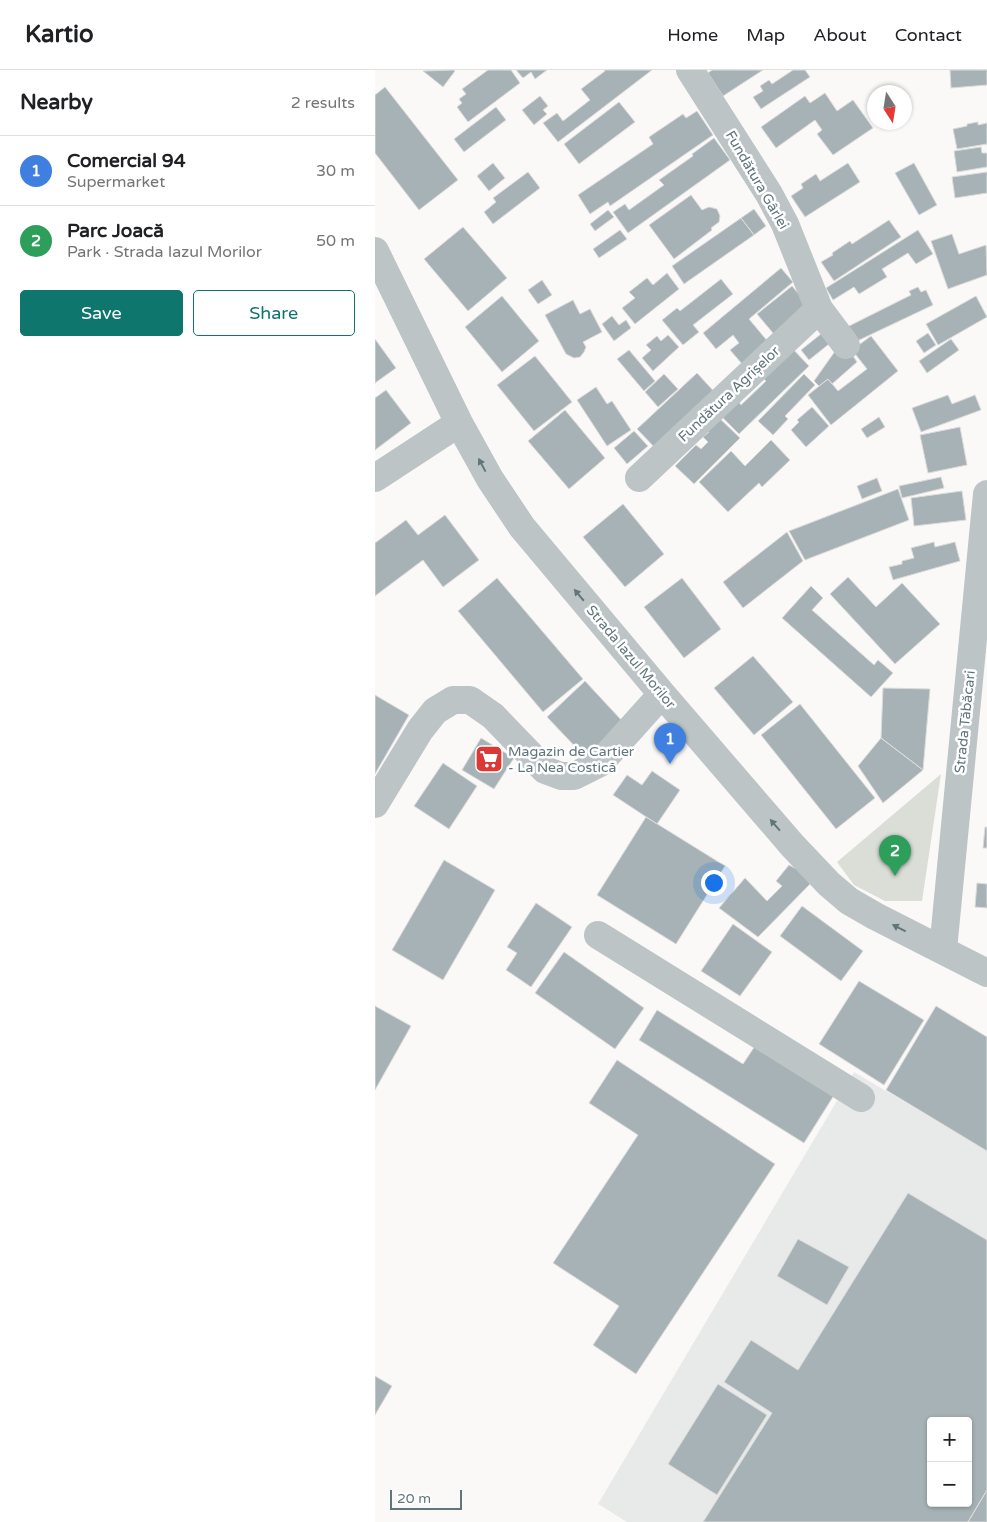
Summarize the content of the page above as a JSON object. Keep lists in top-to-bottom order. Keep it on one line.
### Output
{"streets":{"street":["Fundătura Gârlei","Fundătura Agrișelor","Strada Iazul Morilor","Strada Tăbăcari"]},"crossings":[["Fundătura Gârlei","Fundătura Agrișelor"],["Strada Iazul Morilor","Strada Tăbăcari"]],"places":{"supermarket":["Magazin de Cartier - La Nea Costică"]},"scale_bar":"20 m","north":"bottom","page":{"header":"Kartio","nav":["Home","Map","About","Contact"],"heading":["Nearby","2 results"],"list":[{"mark":"1","name":"Comercial 94","note":"Supermarket","value":"30 m"},{"mark":"2","name":"Parc Joacă","note":"Park · Strada Iazul Morilor","value":"50 m"}],"buttons":["Save","Share"],"pins":["1","2"],"map_buttons":["+","−"],"scale":"20 m"}}
